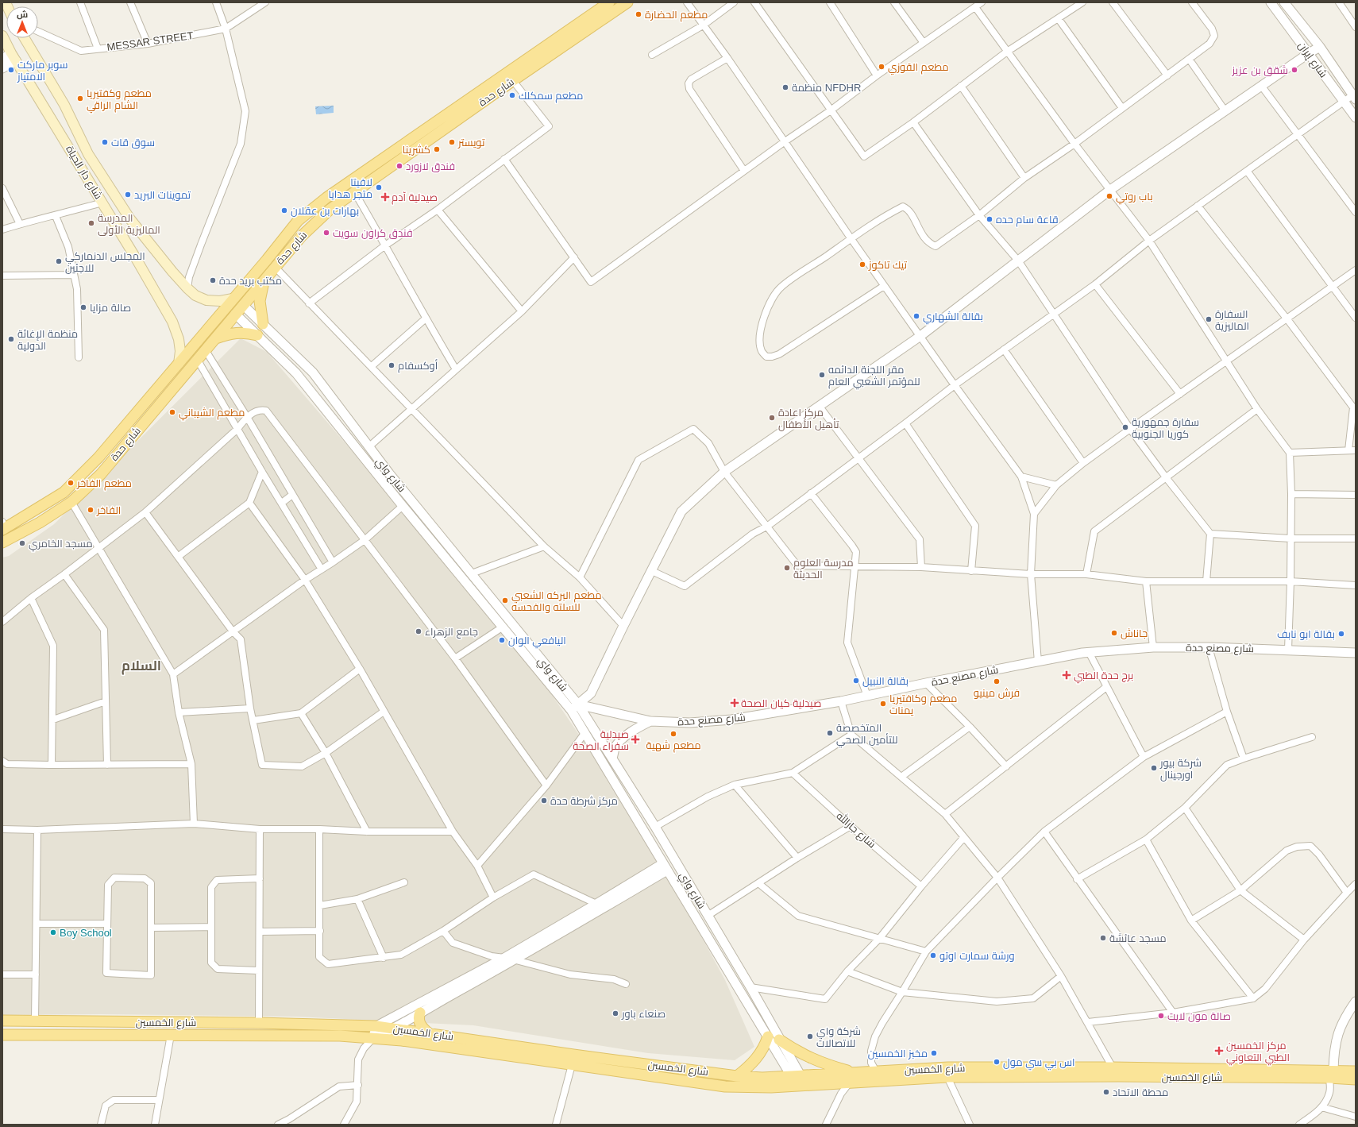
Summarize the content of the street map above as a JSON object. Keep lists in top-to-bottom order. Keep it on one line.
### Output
{"streets":{"main road":["شارع حدة","شارع دار الحياة","شارع الخمسين"],"street":["MESSAR STREET","شارع إيران","شارع واي","شارع مصنع حدة","شارع جارالله"]},"crossings":[["شارع حدة","شارع دار الحياة"],["شارع حدة","شارع واي"],["شارع واي","شارع مصنع حدة"],["شارع واي","شارع الخمسين"]],"districts":["السلام"],"places":{"other":["مطعم الحضارة","مطعم القوزي","سوبر ماركت الامتياز","شقق بن عزيز","منظمة NFDHR","مطعم سمكلك","مطعم وكفتيريا الشام الراقي","سوق قات","تويستر","كشرينا","فندق لازورد","لافيتا متجر هدايا","تموينات البريد","باب روتي","بهارات بن عقلان","قاعة سام حده","المدرسة الماليزية الأولى","فندق كراون سويت","المجلس الدنماركي للاجئين","تيك تاكوز","مكتب بريد حدة","صالة مزايا","بقالة الشهاري","السفارة الماليزية","منظمة الإغاثة الدولية","أوكسفام","مقر اللجنة الدائمه للمؤتمر الشعبي العام","مطعم الشيباني","مركز اعادة تأهيل الأطفال","سفارة جمهورية كوريا الجنوبية","مطعم الفاخر","الفاخر","مسجد الخامري","مدرسة العلوم الحديثة","مطعم البركه الشعبي للسلته والفحسه","جامع الزهراء","جاناش","بقالة ابو نابف","اليافعي الوان","بقالة النبيل","فرش مينيو","مطعم وكافتيريا يمنات","المتخصصة للتأمين الصحي","مطعم شهية","شركة بيور اورجينال","مركز شرطة حدة","Boy School","مسجد عائشة","ورشة سمارت اوتو","صنعاء باور","صالة مون لايت","شركة واي للاتصالات","مخبز الخمسين","اس بي سي مول","محطة الاتحاد"],"health":["صيدلية آدم","برج حدة الطبي","صيدلية كيان الصحة","صيدلية سفراء الصحة","مركز الخمسين الطبي التعاوني"]},"north":"top"}
